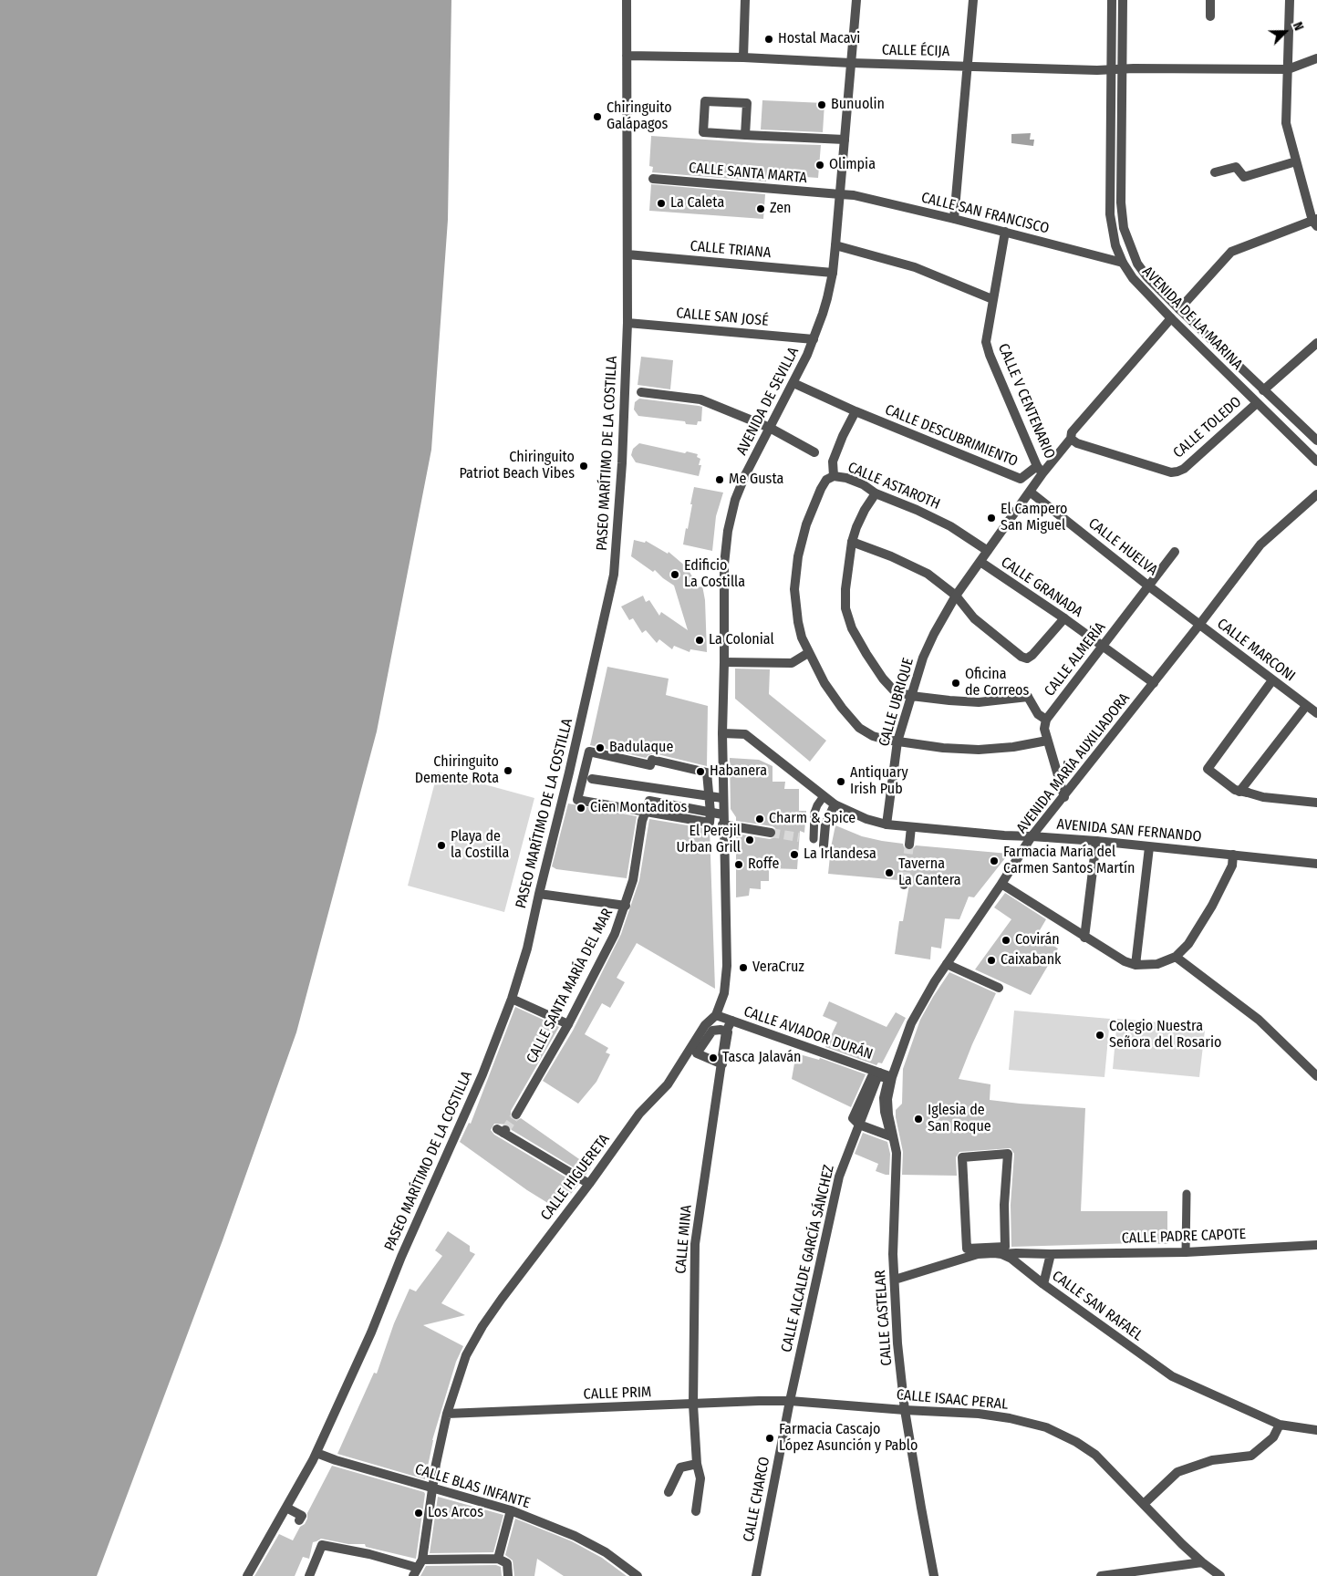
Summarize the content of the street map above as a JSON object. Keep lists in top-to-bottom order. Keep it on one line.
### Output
{"streets":{"street":["CALLE ÉCIJA","CALLE SANTA MARTA","CALLE SAN FRANCISCO","CALLE TRIANA","CALLE SAN JOSÉ","AVENIDA DE LA MARINA","AVENIDA DE SEVILLA","CALLE V CENTENARIO","CALLE TOLEDO","CALLE DESCUBRIMIENTO","PASEO MARÍTIMO DE LA COSTILLA","CALLE ASTAROTH","CALLE HUELVA","CALLE GRANADA","CALLE MARCONI","CALLE ALMERÍA","CALLE UBRIQUE","AVENIDA MARÍA AUXILIADORA","AVENIDA SAN FERNANDO","CALLE SANTA MARÍA DEL MAR","CALLE AVIADOR DURÁN","CALLE HIGUERETA","CALLE PADRE CAPOTE","CALLE MINA","CALLE ALCALDE GARCÍA SÁNCHEZ","CALLE SAN RAFAEL","CALLE CASTELAR","CALLE PRIM","CALLE ISAAC PERAL","CALLE BLAS INFANTE","CALLE CHARCO"]},"crossings":[["CALLE ÉCIJA","AVENIDA DE LA MARINA"],["CALLE ÉCIJA","AVENIDA DE SEVILLA"],["CALLE ÉCIJA","PASEO MARÍTIMO DE LA COSTILLA"],["CALLE SANTA MARTA","CALLE SAN FRANCISCO"],["CALLE SANTA MARTA","AVENIDA DE SEVILLA"],["CALLE SAN FRANCISCO","AVENIDA DE LA MARINA"],["CALLE SAN FRANCISCO","AVENIDA DE SEVILLA"],["CALLE SAN FRANCISCO","CALLE V CENTENARIO"],["CALLE TRIANA","AVENIDA DE SEVILLA"],["CALLE TRIANA","PASEO MARÍTIMO DE LA COSTILLA"],["CALLE SAN JOSÉ","AVENIDA DE SEVILLA"],["CALLE SAN JOSÉ","PASEO MARÍTIMO DE LA COSTILLA"],["AVENIDA DE LA MARINA","CALLE TOLEDO"],["AVENIDA DE SEVILLA","AVENIDA SAN FERNANDO"],["AVENIDA DE SEVILLA","CALLE HIGUERETA"],["CALLE V CENTENARIO","CALLE DESCUBRIMIENTO"],["CALLE V CENTENARIO","CALLE UBRIQUE"],["CALLE DESCUBRIMIENTO","CALLE UBRIQUE"],["PASEO MARÍTIMO DE LA COSTILLA","CALLE BLAS INFANTE"],["CALLE ASTAROTH","CALLE ALMERÍA"],["CALLE ASTAROTH","CALLE UBRIQUE"],["CALLE HUELVA","CALLE MARCONI"],["CALLE HUELVA","CALLE ALMERÍA"],["CALLE HUELVA","CALLE UBRIQUE"],["CALLE HUELVA","AVENIDA MARÍA AUXILIADORA"],["CALLE GRANADA","CALLE ALMERÍA"],["CALLE GRANADA","CALLE UBRIQUE"],["CALLE GRANADA","AVENIDA MARÍA AUXILIADORA"],["CALLE MARCONI","AVENIDA MARÍA AUXILIADORA"],["CALLE ALMERÍA","AVENIDA MARÍA AUXILIADORA"],["CALLE UBRIQUE","AVENIDA SAN FERNANDO"],["AVENIDA MARÍA AUXILIADORA","AVENIDA SAN FERNANDO"],["AVENIDA MARÍA AUXILIADORA","CALLE AVIADOR DURÁN"],["AVENIDA MARÍA AUXILIADORA","CALLE CASTELAR"],["CALLE AVIADOR DURÁN","CALLE HIGUERETA"],["CALLE AVIADOR DURÁN","CALLE MINA"],["CALLE HIGUERETA","CALLE PRIM"],["CALLE HIGUERETA","CALLE BLAS INFANTE"],["CALLE PADRE CAPOTE","CALLE SAN RAFAEL"],["CALLE MINA","CALLE PRIM"],["CALLE ALCALDE GARCÍA SÁNCHEZ","CALLE PRIM"],["CALLE ALCALDE GARCÍA SÁNCHEZ","CALLE ISAAC PERAL"],["CALLE ALCALDE GARCÍA SÁNCHEZ","CALLE CHARCO"],["CALLE CASTELAR","CALLE ISAAC PERAL"],["CALLE PRIM","CALLE ISAAC PERAL"],["CALLE PRIM","CALLE CHARCO"],["CALLE ISAAC PERAL","CALLE CHARCO"]],"places":["Hostal Macavi","Bunuolin","Chiringuito Galápagos","Olimpia","La Caleta","Zen","Chiringuito Patriot Beach Vibes","Me Gusta","El Campero San Miguel","Edificio La Costilla","La Colonial","Oficina de Correos","Badulaque","Chiringuito Demente Rota","Habanera","Antiquary Irish Pub","Cien Montaditos","Charm & Spice","El Perejil Urban Grill","Playa de la Costilla","La Irlandesa","Farmacia María del Carmen Santos Martín","Roffe","Taverna La Cantera","Covirán","Caixabank","VeraCruz","Colegio Nuestra Señora del Rosario","Tasca Jalaván","Iglesia de San Roque","Farmacia Cascajo López Asunción y Pablo","Los Arcos"],"north":"top right"}
